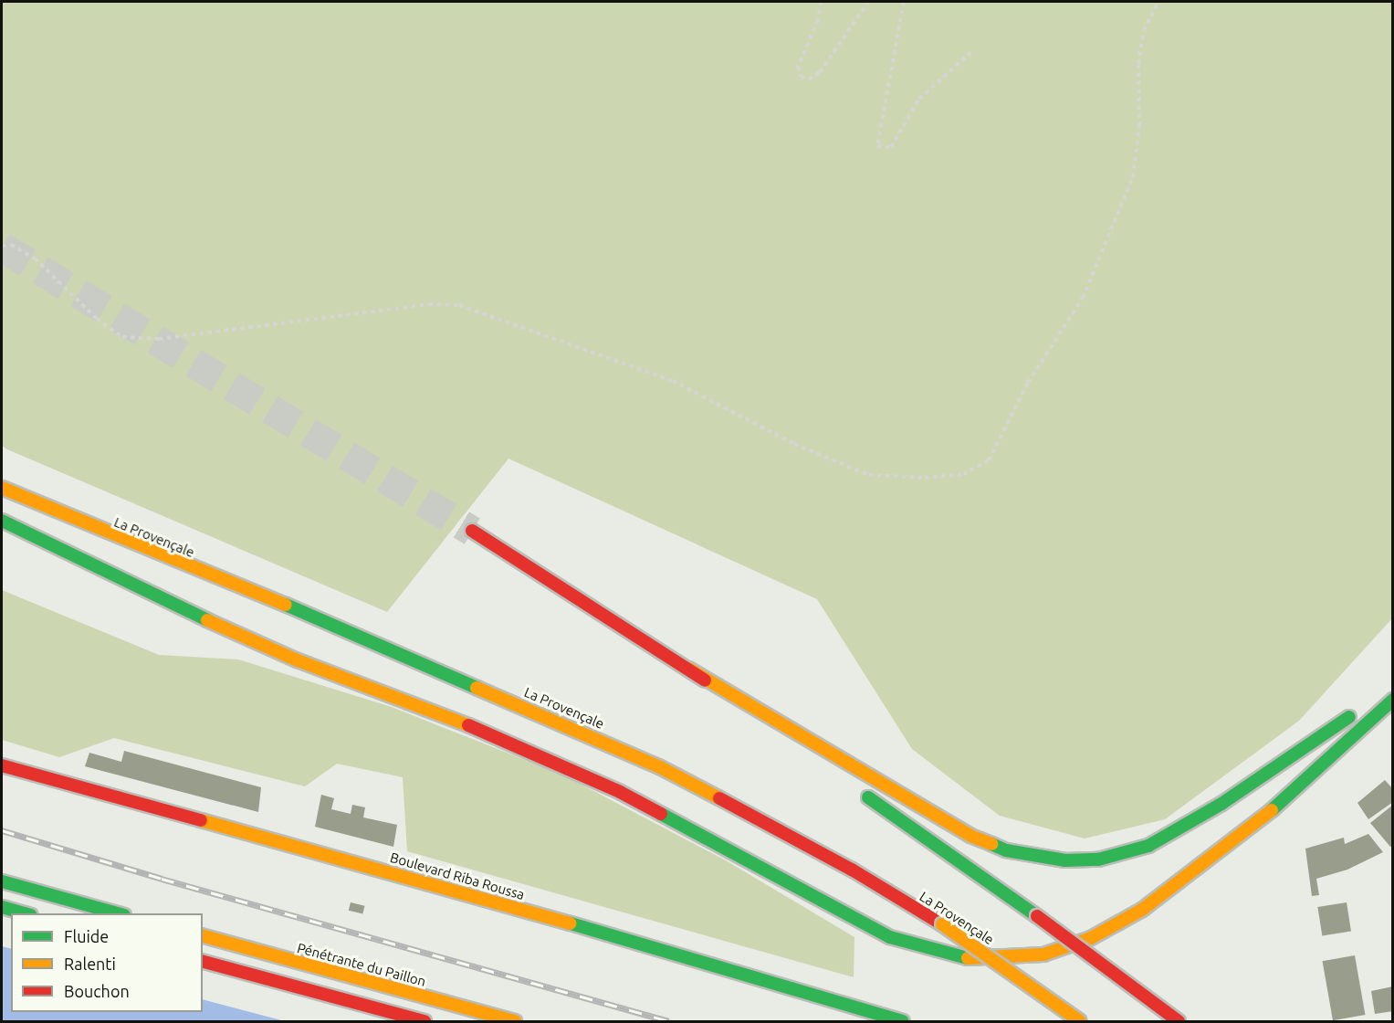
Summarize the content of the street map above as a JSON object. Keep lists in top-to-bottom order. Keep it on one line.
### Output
{"streets":{"main road":["La Provençale","Boulevard Riba Roussa","Pénétrante du Paillon"]},"legend":["Fluide","Ralenti","Bouchon"]}
